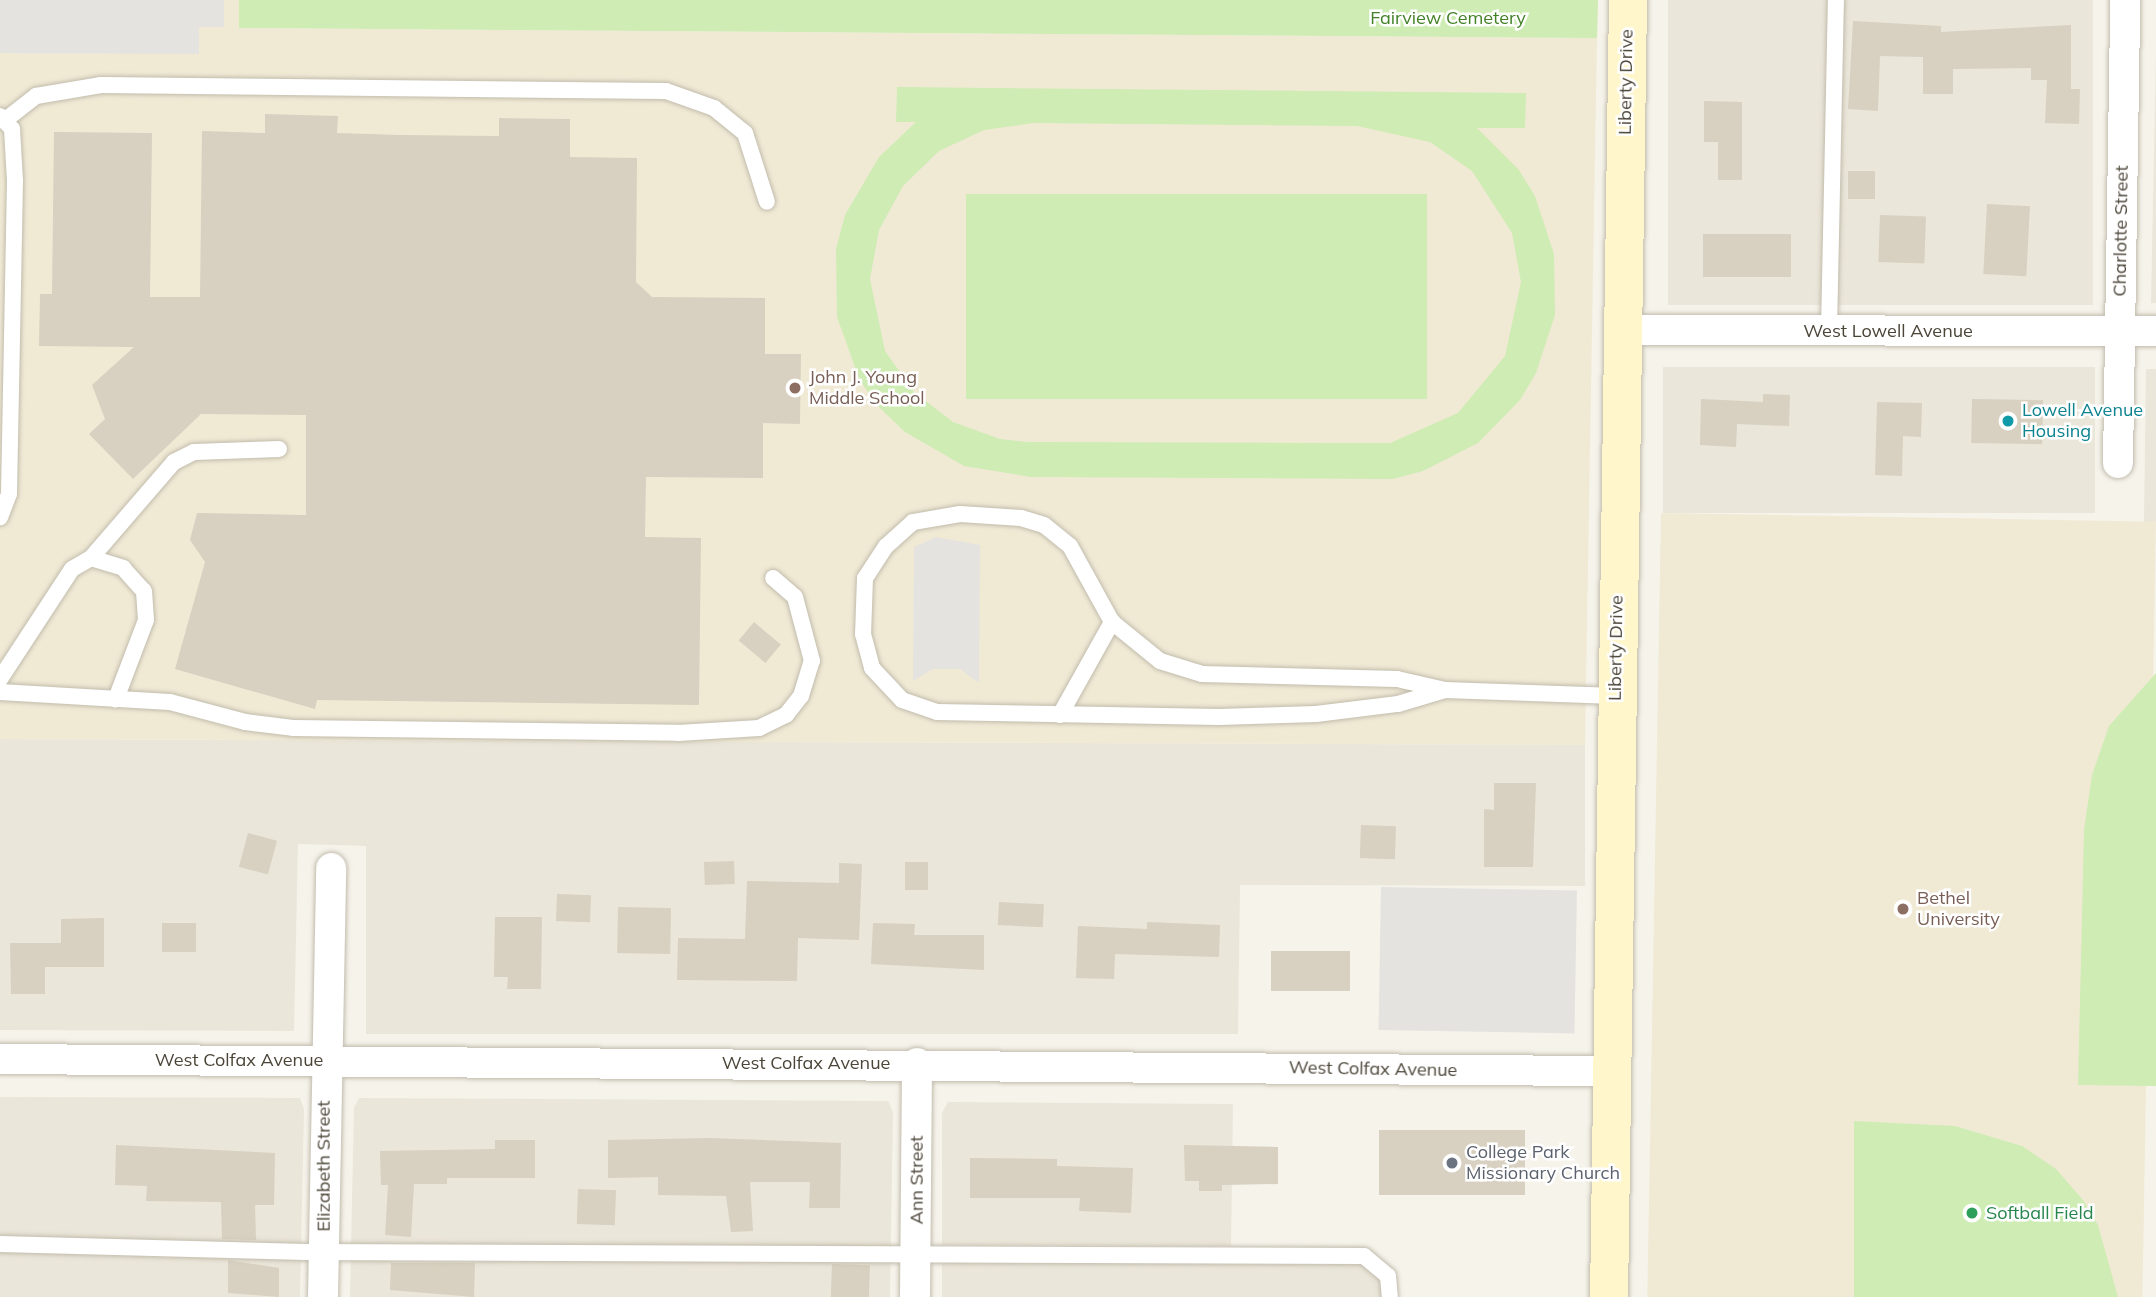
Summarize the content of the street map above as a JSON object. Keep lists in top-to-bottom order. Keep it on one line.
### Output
{"streets":{"street":["Liberty Drive","Charlotte Street","West Lowell Avenue","West Colfax Avenue","Elizabeth Street","Ann Street"]},"crossings":[["Liberty Drive","West Lowell Avenue"],["Liberty Drive","West Colfax Avenue"],["Charlotte Street","West Lowell Avenue"],["West Colfax Avenue","Elizabeth Street"],["West Colfax Avenue","Ann Street"]],"parks":["Fairview Cemetery"],"places":["John J. Young Middle School","Lowell Avenue Housing","Bethel University","College Park Missionary Church","Softball Field"]}
